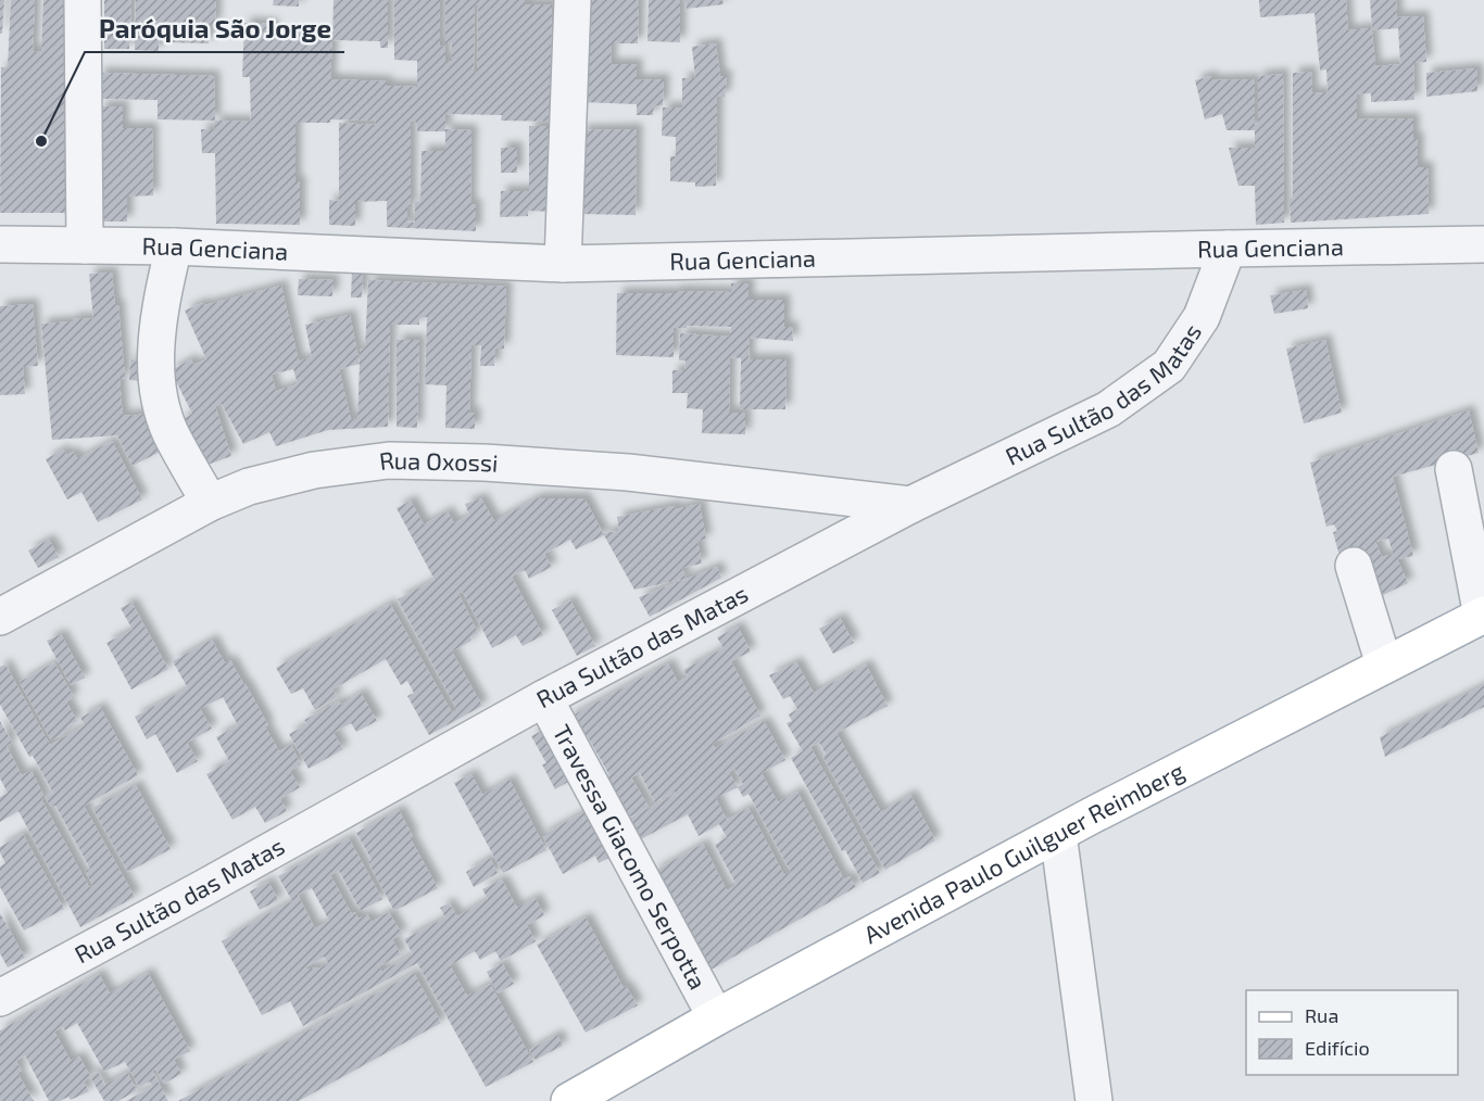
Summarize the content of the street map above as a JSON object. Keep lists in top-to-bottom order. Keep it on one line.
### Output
{"streets":{"main road":["Avenida Paulo Guilguer Reimberg"],"street":["Rua Genciana","Rua Sultão das Matas","Rua Oxossi","Travessa Giacomo Serpotta"]},"crossings":[["Rua Genciana","Rua Sultão das Matas"],["Rua Sultão das Matas","Rua Oxossi"],["Rua Sultão das Matas","Travessa Giacomo Serpotta"],["Avenida Paulo Guilguer Reimberg","Travessa Giacomo Serpotta"]],"places":["Paróquia São Jorge"],"legend":["Rua","Edifício"]}
